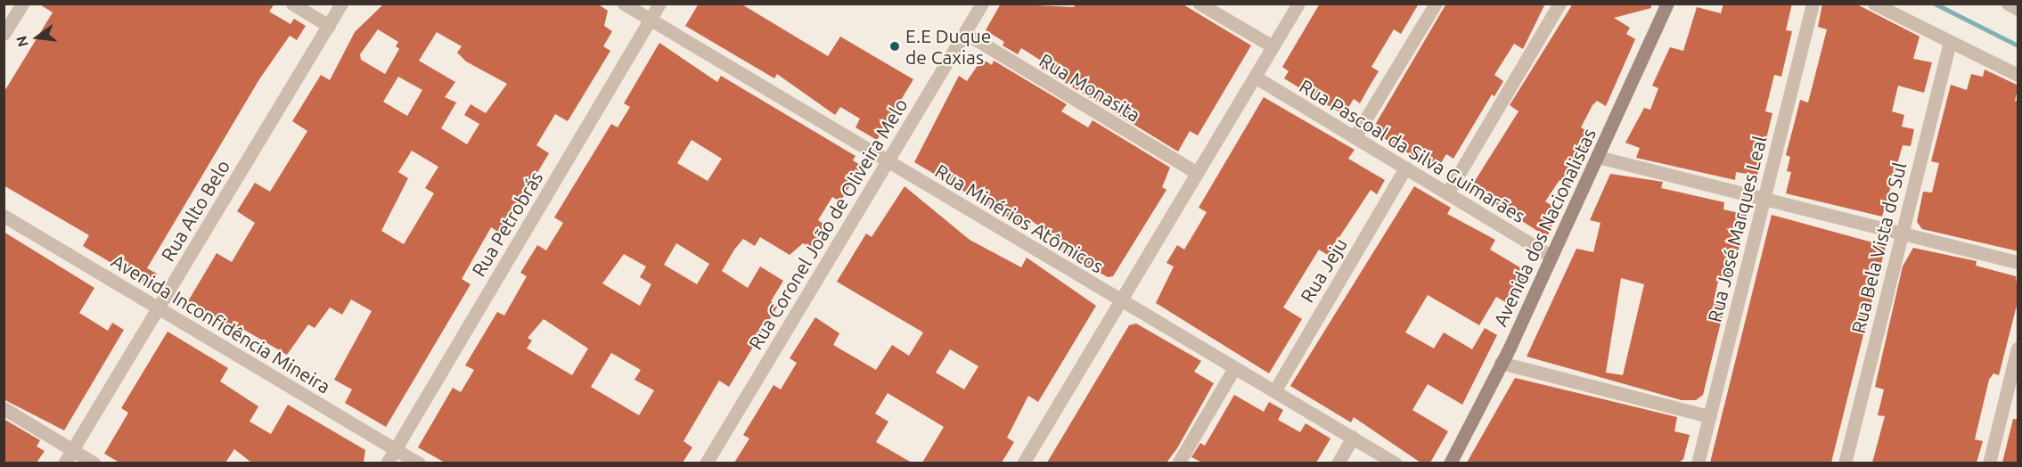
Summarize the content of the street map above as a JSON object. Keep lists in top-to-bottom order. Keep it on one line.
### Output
{"streets":{"main road":["Avenida dos Nacionalistas"],"street":["Rua Monasita","Rua Pascoal da Silva Guimarães","Rua Alto Belo","Rua Minérios Atômicos","Rua Petrobrás","Rua Coronel João de Oliveira Melo","Rua José Marques Leal","Rua Bela Vista do Sul","Rua Jeju","Avenida Inconfidência Mineira"]},"crossings":[["Rua Monasita","Rua Coronel João de Oliveira Melo"],["Rua Pascoal da Silva Guimarães","Avenida dos Nacionalistas"],["Rua Pascoal da Silva Guimarães","Rua Jeju"],["Rua Alto Belo","Avenida Inconfidência Mineira"],["Rua Minérios Atômicos","Rua Petrobrás"],["Rua Minérios Atômicos","Rua Coronel João de Oliveira Melo"],["Rua Minérios Atômicos","Rua Jeju"],["Rua Petrobrás","Avenida Inconfidência Mineira"]],"places":["E.E Duque de Caxias"],"north":"left"}
